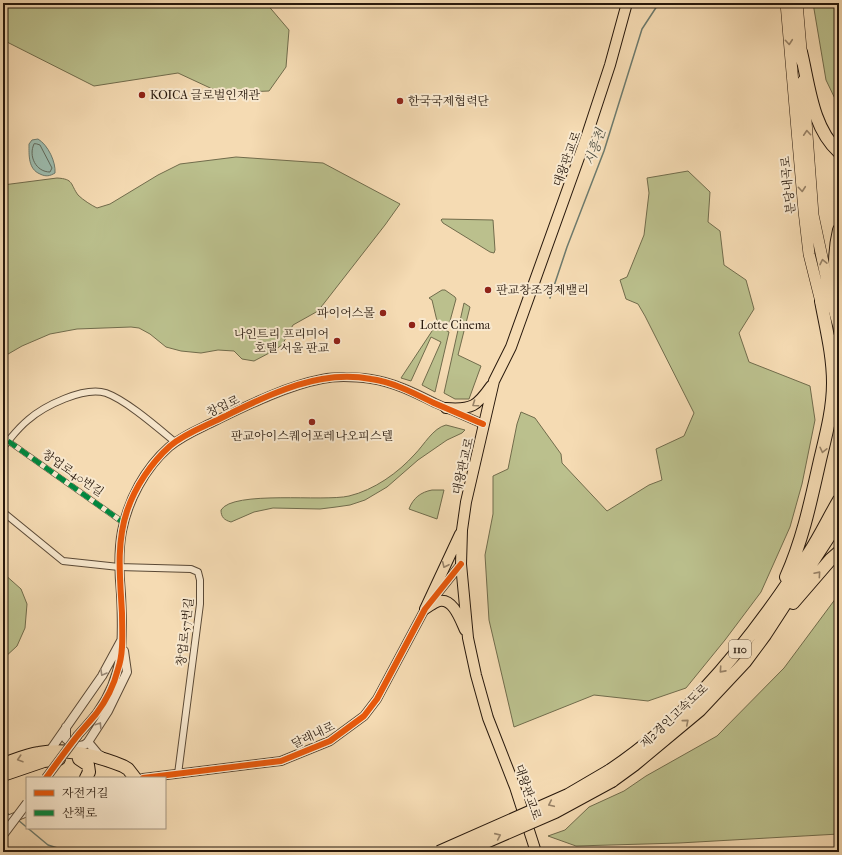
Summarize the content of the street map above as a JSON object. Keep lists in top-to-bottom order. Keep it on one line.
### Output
{"streets":{"highway":["분당내곡로","110","제2경인고속도로"],"main road":["대왕판교로"],"street":["창업로","창업로40번길","창업로57번길","달래내로"]},"crossings":[["대왕판교로","창업로"],["대왕판교로","달래내로"],["창업로","창업로40번길"],["창업로","창업로57번길"],["창업로57번길","달래내로"]],"water":["시흥천"],"places":["KOICA 글로벌인재관","한국국제협력단","판교창조경제밸리","파이어스몰","Lotte Cinema","나인트리 프리미어 호텔 서울 판교","판교아이스퀘어포레나오피스텔"],"legend":["자전거길","산책로"]}
